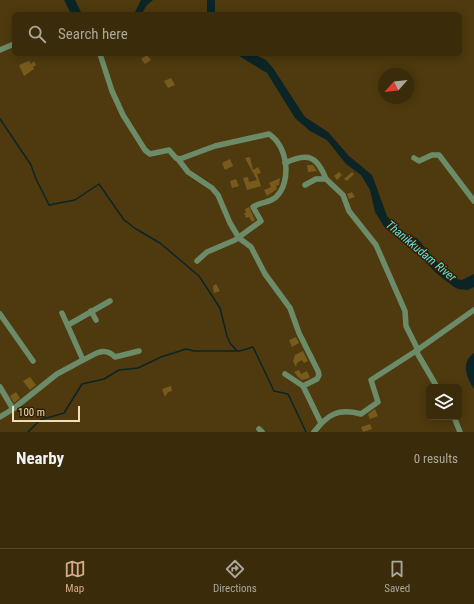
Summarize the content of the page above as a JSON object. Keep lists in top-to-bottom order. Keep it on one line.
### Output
{"water":["Thanikkudam River"],"scale_bar":"100 m","north":"bottom left","page":{"search":"Search here","scale":"100 m","heading":["Nearby","0 results"],"nav":["Map","Directions","Saved"]}}
